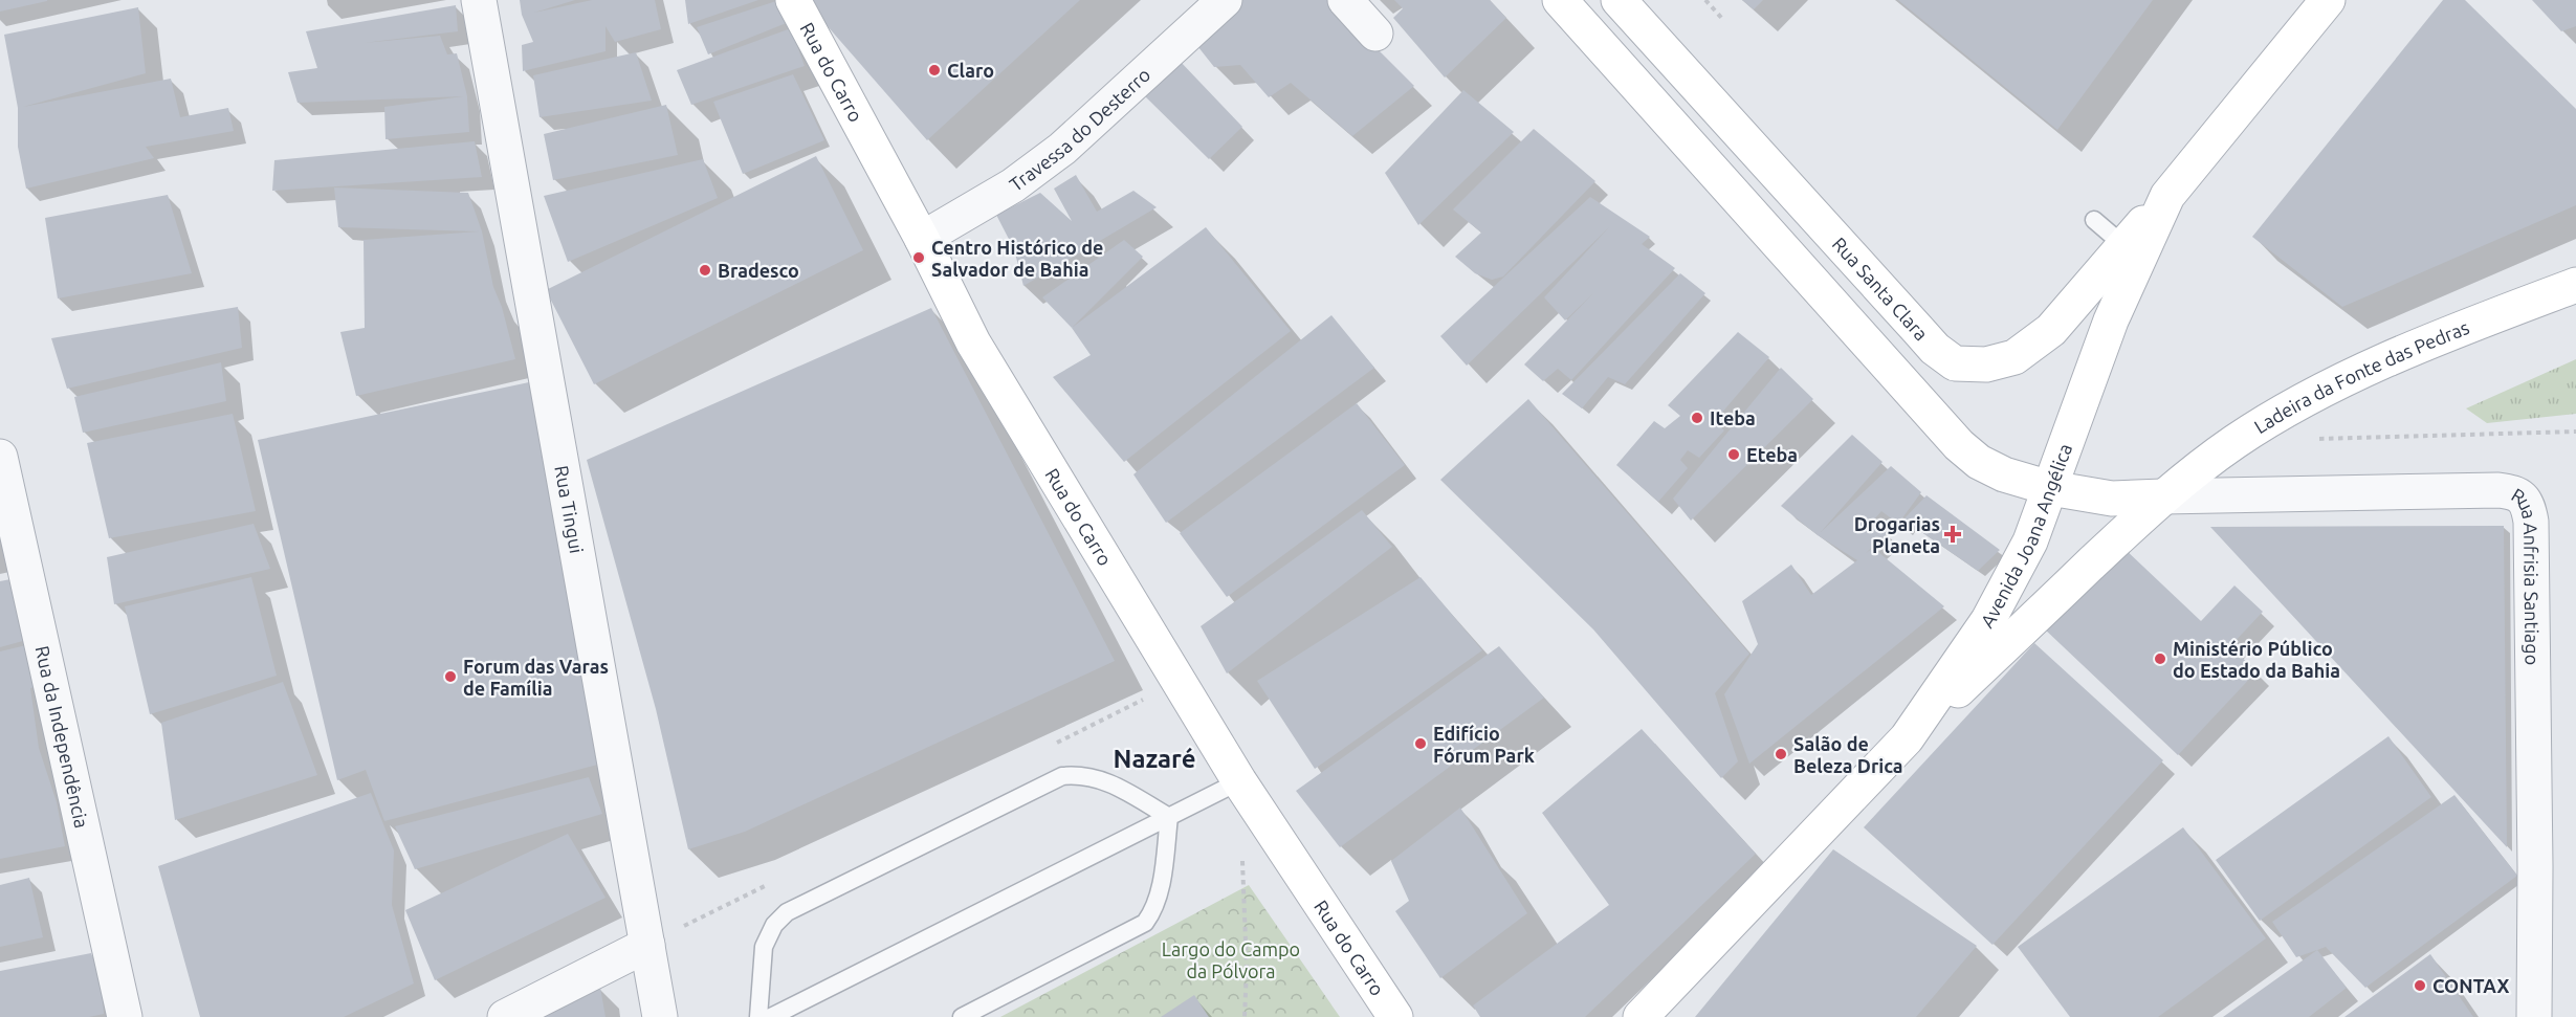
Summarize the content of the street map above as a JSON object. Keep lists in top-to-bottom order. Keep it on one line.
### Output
{"streets":{"street":["Rua do Carro","Travessa do Desterro","Rua Santa Clara","Ladeira da Fonte das Pedras","Rua Tingui","Avenida Joana Angélica","Rua Anfrisia Santiago","Rua da Independência"]},"crossings":[["Rua do Carro","Travessa do Desterro"],["Rua Santa Clara","Avenida Joana Angélica"],["Ladeira da Fonte das Pedras","Avenida Joana Angélica"],["Ladeira da Fonte das Pedras","Rua Anfrisia Santiago"]],"districts":["Nazaré"],"parks":["Largo do Campo da Pólvora"],"places":{"other":["Claro","Centro Histórico de Salvador de Bahia","Bradesco","Iteba","Eteba","Ministério Público do Estado da Bahia","Forum das Varas de Família","Edifício Fórum Park","Salão de Beleza Drica","CONTAX"],"health":["Drogarias Planeta"]}}
